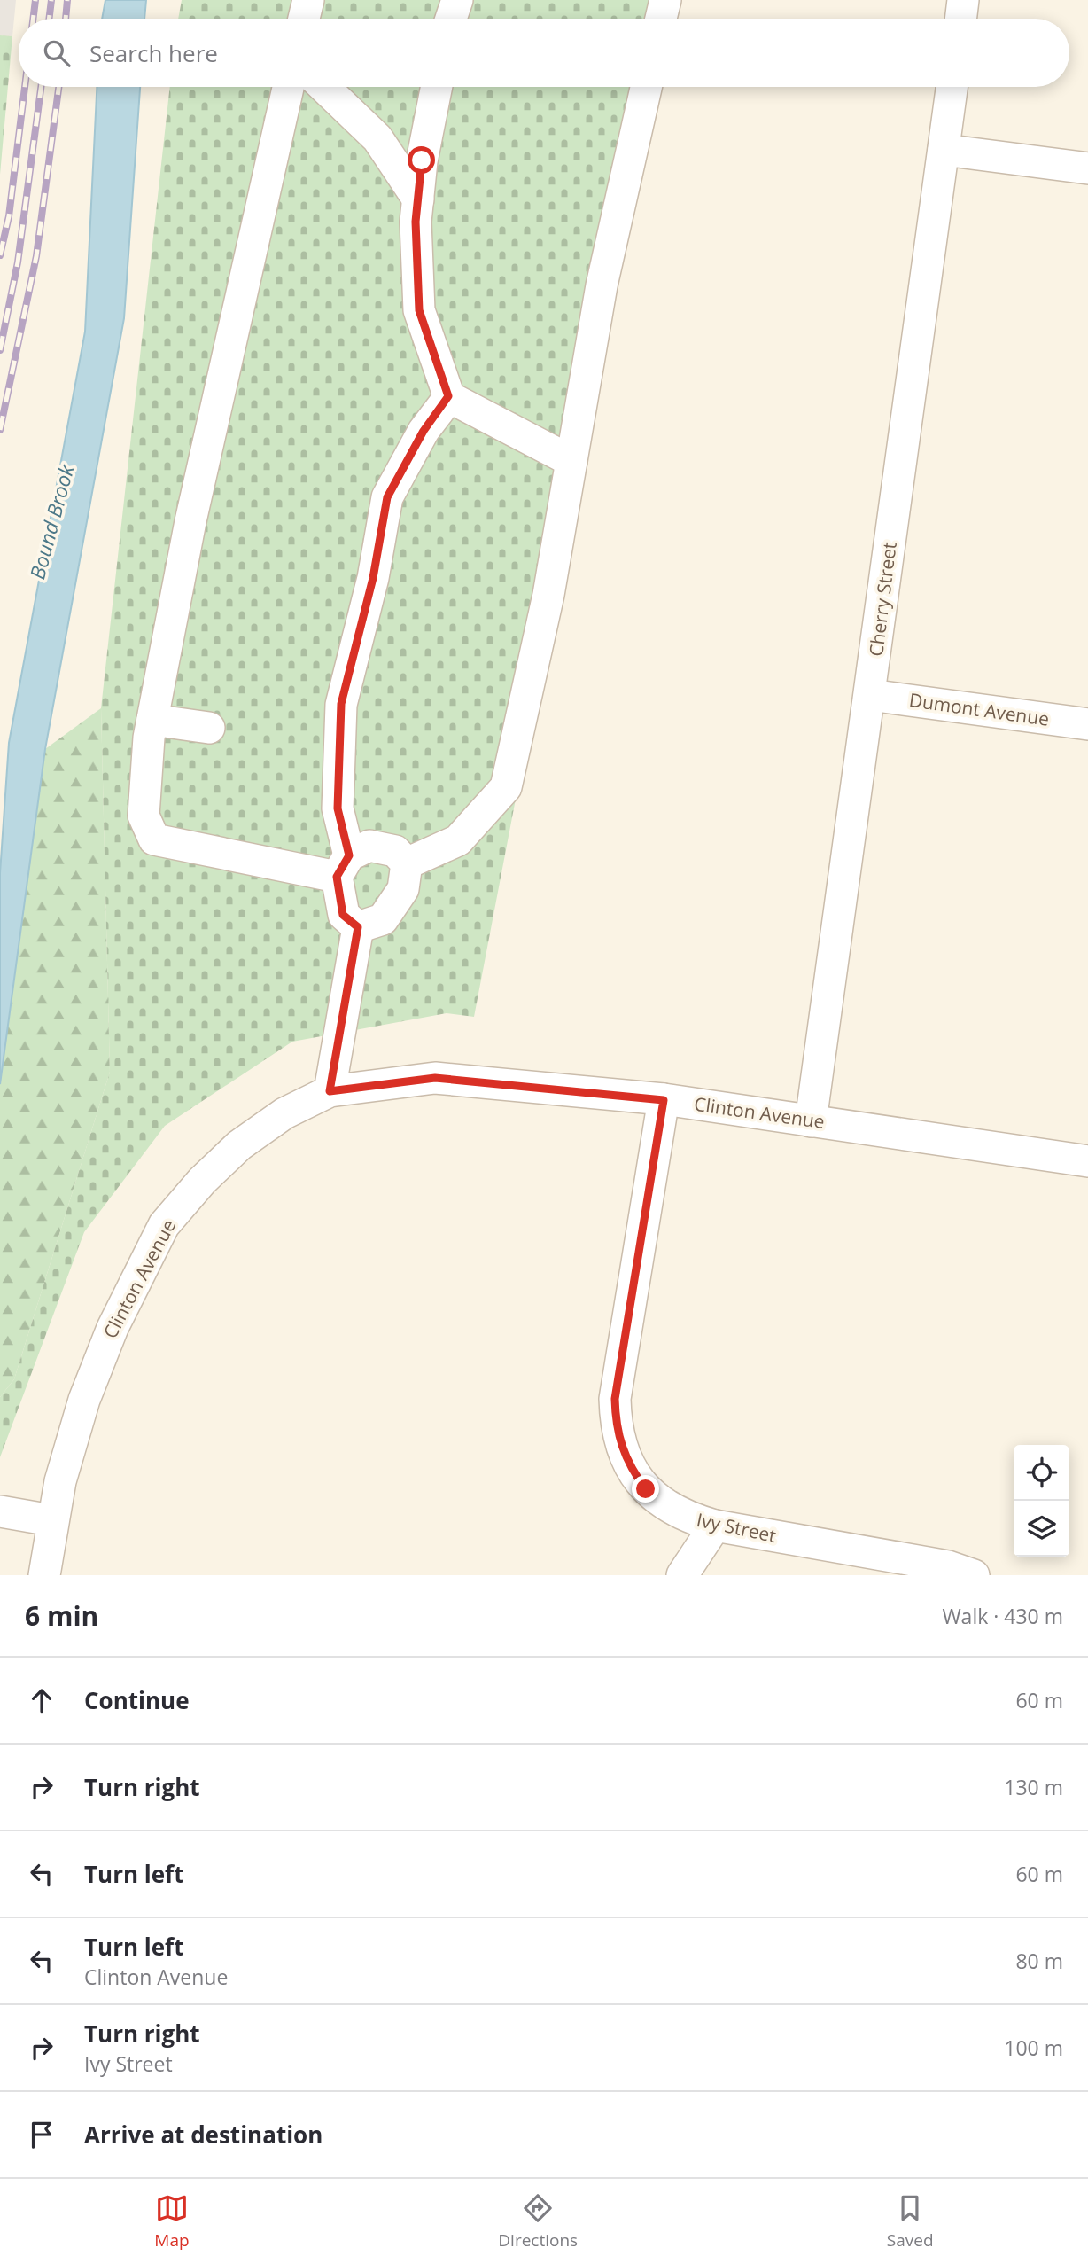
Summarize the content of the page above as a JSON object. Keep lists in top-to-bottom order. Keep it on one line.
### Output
{"streets":{"street":["Cherry Street","Dumont Avenue","Clinton Avenue","Ivy Street"]},"crossings":[["Cherry Street","Dumont Avenue"],["Cherry Street","Clinton Avenue"],["Clinton Avenue","Ivy Street"]],"water":["Bound Brook"],"page":{"search":"Search here","heading":["6 min","Walk · 430 m"],"list":[["Continue","60 m"],["Turn right","130 m"],["Turn left","60 m"],["Turn left","Clinton Avenue","80 m"],["Turn right","Ivy Street","100 m"],"Arrive at destination"],"nav":["Map","Directions","Saved"]}}
